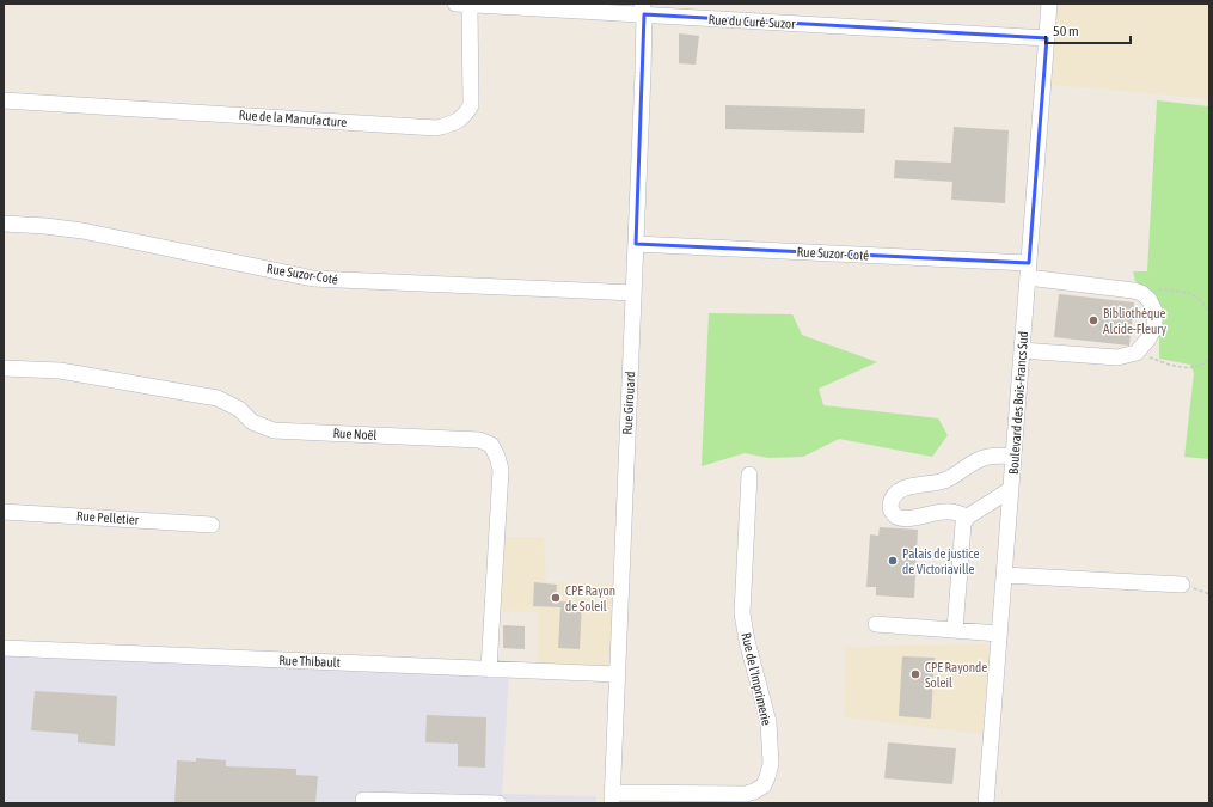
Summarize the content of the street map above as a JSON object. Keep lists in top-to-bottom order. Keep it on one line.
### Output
{"streets":{"street":["Rue du Curé-Suzor","Rue de la Manufacture","Rue Suzor-Coté","Rue Girouard","Boulevard des Bois-Francs Sud","Rue Noël","Rue Pelletier","Rue Thibault","Rue de l'Imprimerie"]},"crossings":[["Rue du Curé-Suzor","Rue de la Manufacture"],["Rue du Curé-Suzor","Rue Girouard"],["Rue du Curé-Suzor","Boulevard des Bois-Francs Sud"],["Rue Suzor-Coté","Rue Girouard"],["Rue Suzor-Coté","Boulevard des Bois-Francs Sud"],["Rue Girouard","Rue Thibault"],["Rue Girouard","Rue de l'Imprimerie"],["Rue Noël","Rue Thibault"]],"places":["Bibliothèque Alcide-Fleury","Palais de justice de Victoriaville","CPE Rayon de Soleil","CPE Rayonde Soleil"],"scale_bar":"50 m"}
